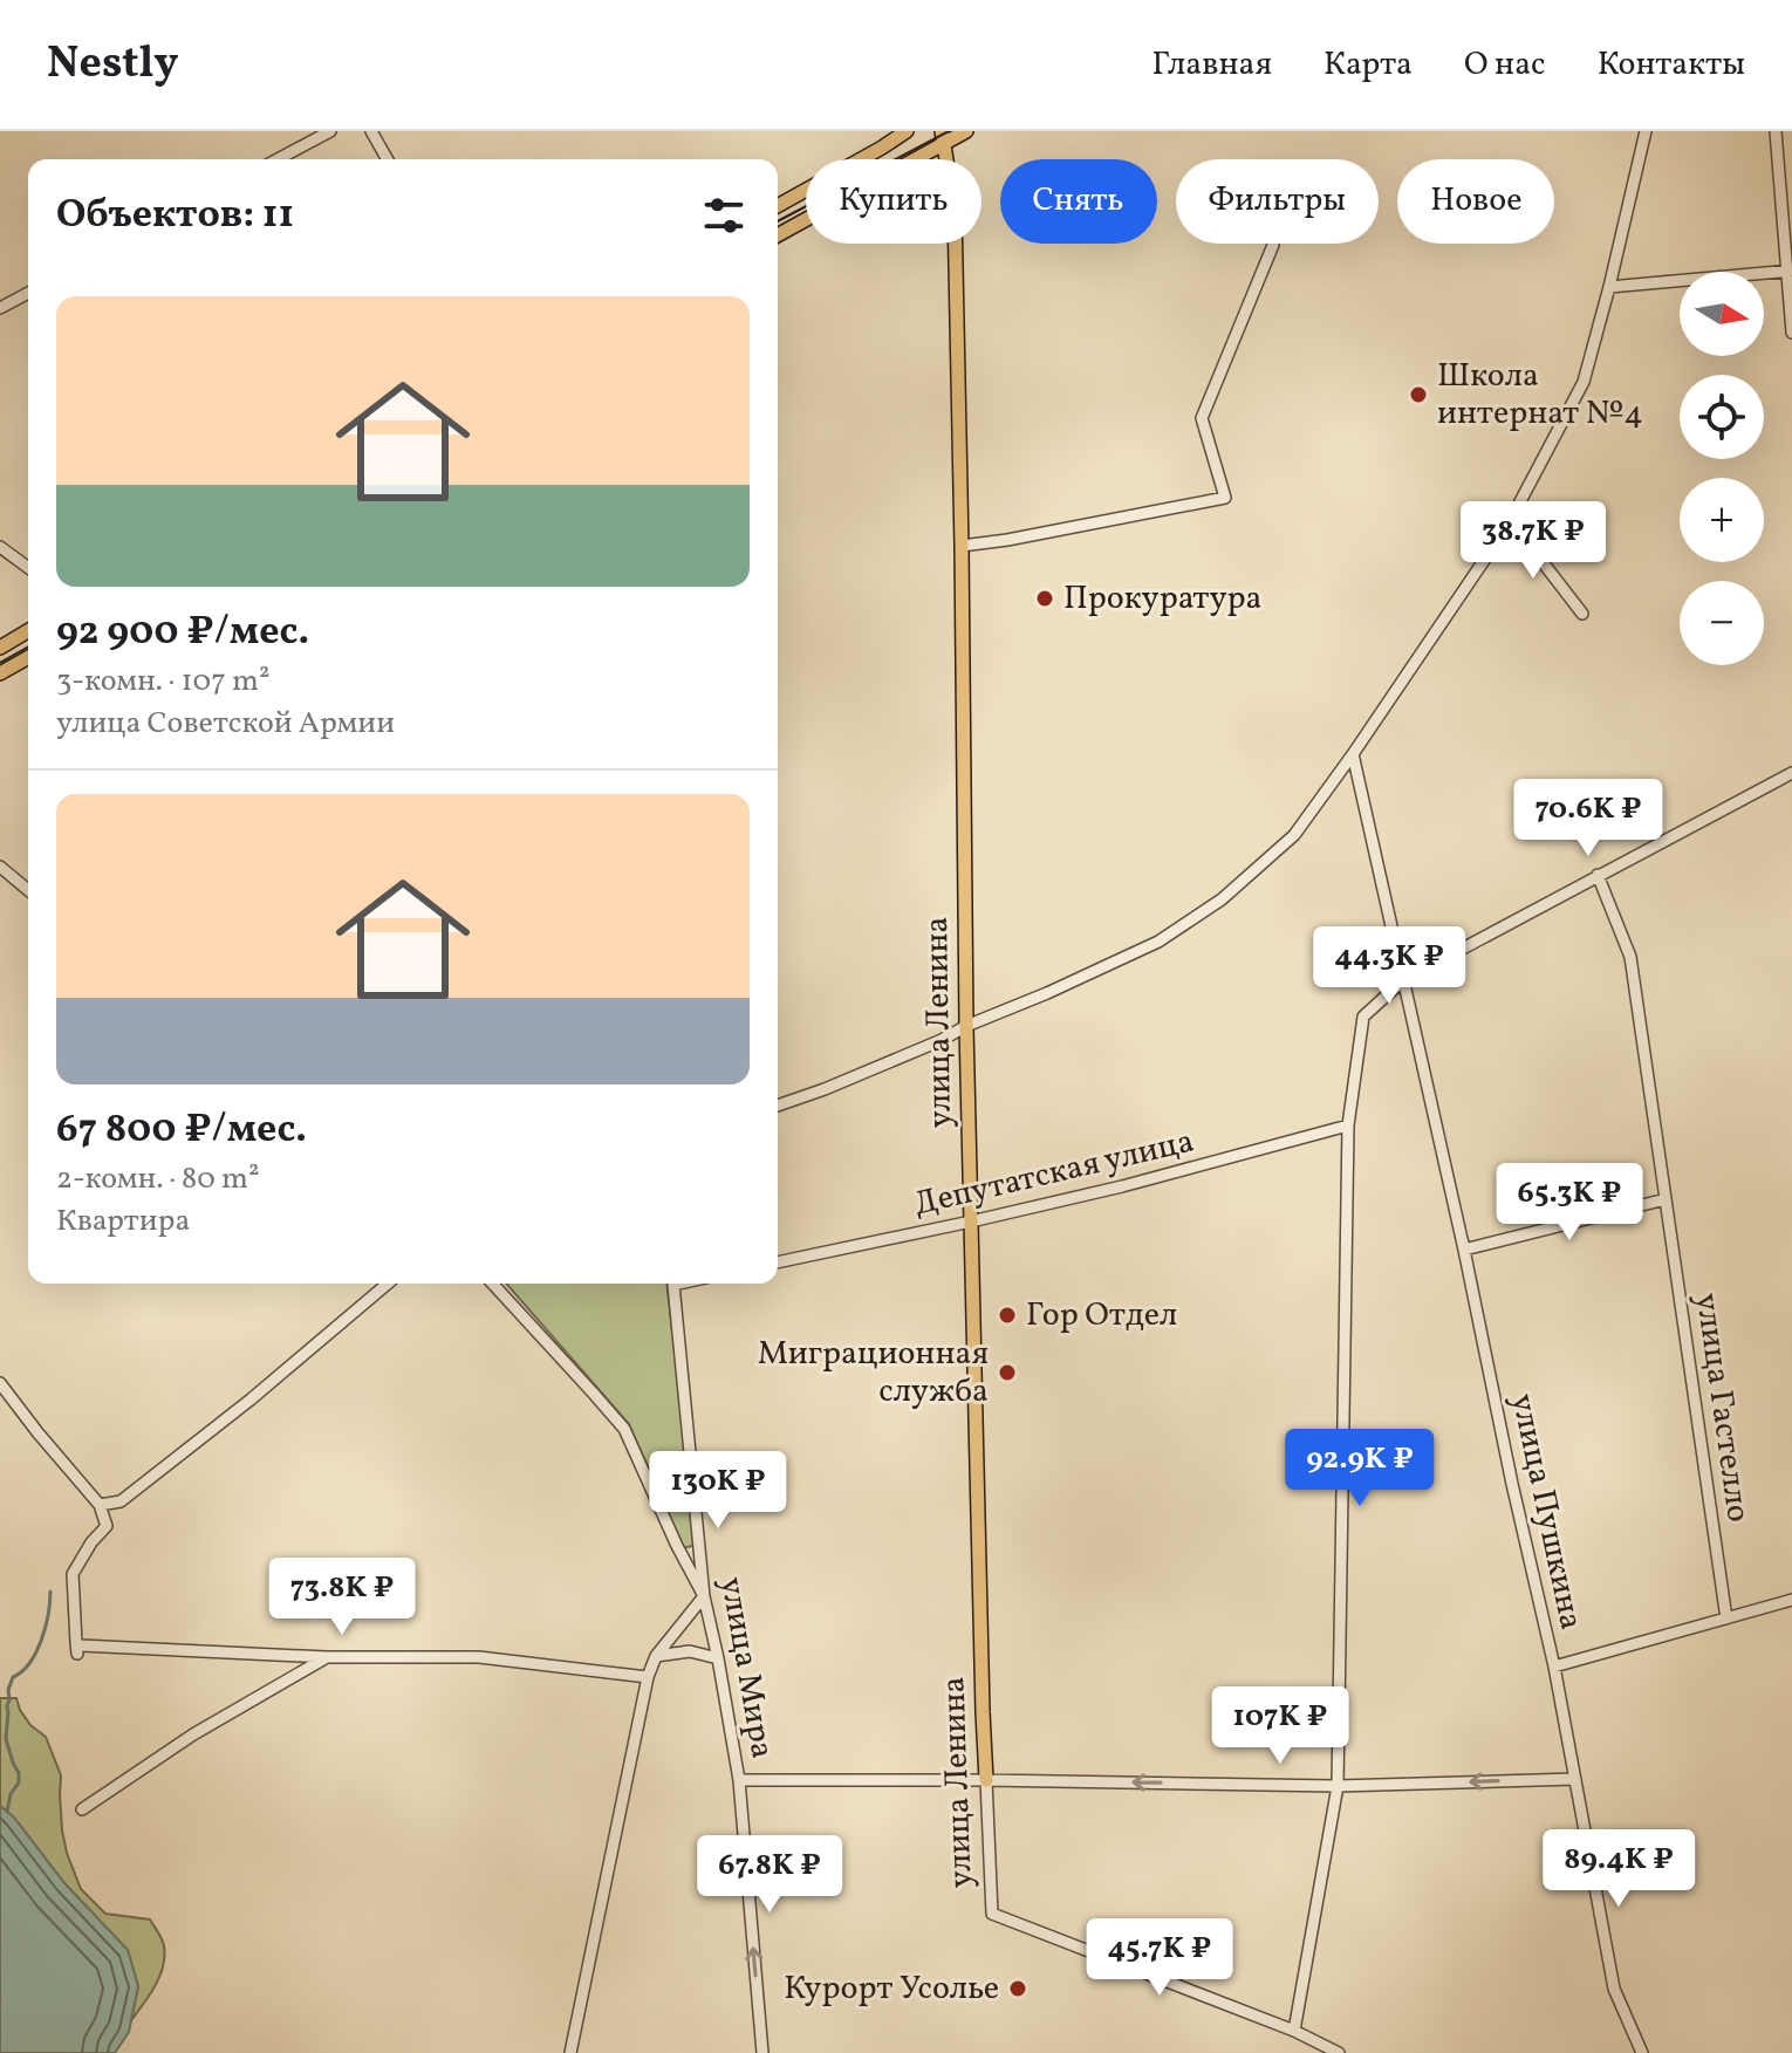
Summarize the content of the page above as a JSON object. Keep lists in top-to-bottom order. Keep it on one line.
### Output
{"streets":{"main road":["улица Ленина"],"street":["Депутатская улица","улица Гастелло","улица Пушкина","улица Мира"]},"crossings":[["улица Ленина","Депутатская улица"]],"one_way":["улица Мира"],"places":["Школа интернат №4","Прокуратура","Гор Отдел","Миграционная служба","Курорт Усолье"],"north":"right","page":{"header":"Nestly","nav":["Главная","Карта","О нас","Контакты"],"chip":["Купить","Снять","Фильтры","Новое"],"heading":"Объектов: 11","map_buttons":["+","−"],"list":[{"name":"92 900 ₽/мес.","note":"3-комн. · 107 m² · улица Советской Армии"},{"name":"67 800 ₽/мес.","note":"2-комн. · 80 m² · Квартира"}],"price":["38.7K ₽","70.6K ₽","44.3K ₽","65.3K ₽","92.9K ₽","130K ₽","73.8K ₽","107K ₽","89.4K ₽","67.8K ₽","45.7K ₽"]}}
